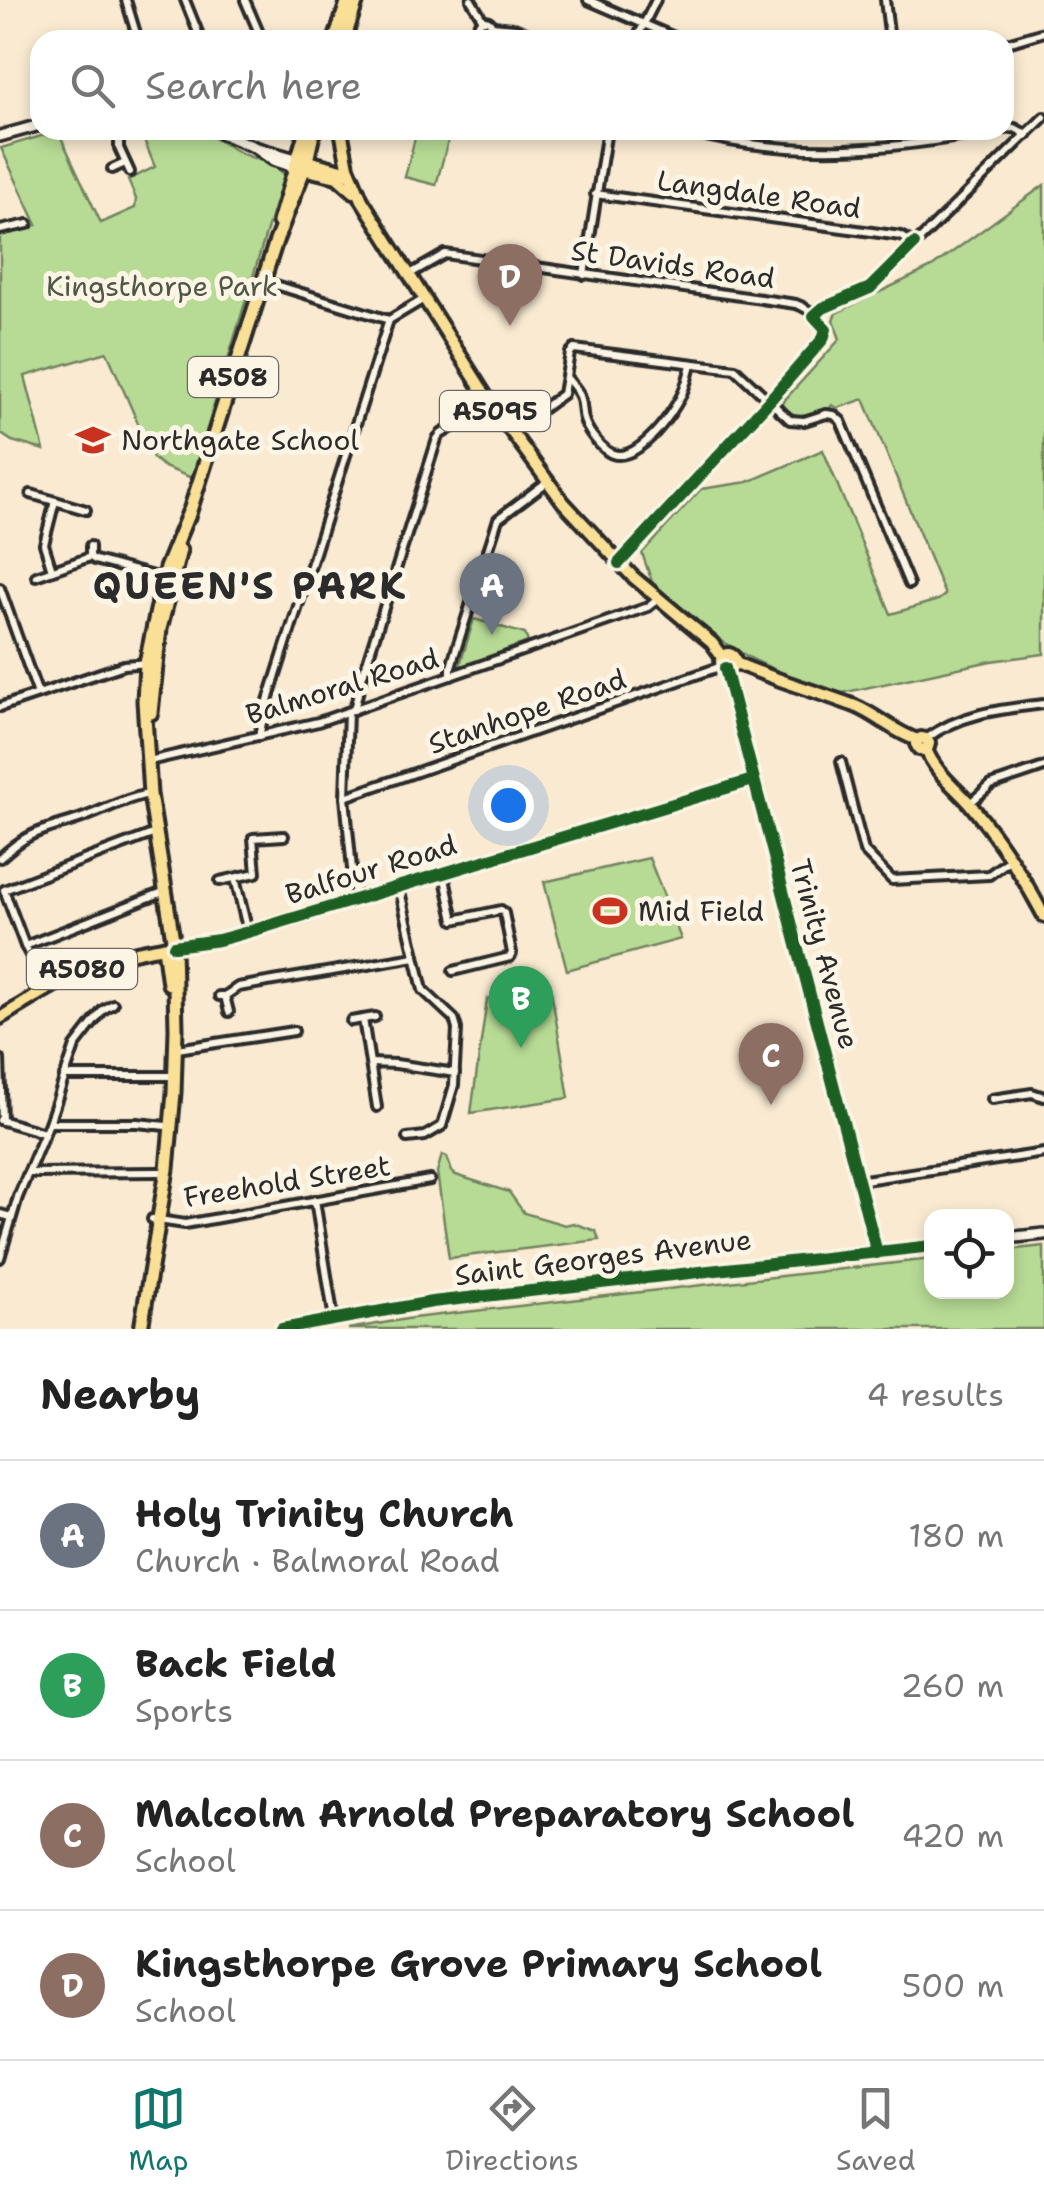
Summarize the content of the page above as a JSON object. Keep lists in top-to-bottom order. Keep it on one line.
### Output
{"streets":{"highway":["A508"],"main road":["A5095","A5080"],"street":["Langdale Road","St Davids Road","Balmoral Road","Stanhope Road","Balfour Road","Trinity Avenue","Freehold Street","Saint Georges Avenue"]},"crossings":[["St Davids Road","A5095"],["A508","A5095"],["A508","Balmoral Road"],["A508","Balfour Road"],["A508","A5080"],["A508","Freehold Street"],["A5095","Balmoral Road"],["A5095","Stanhope Road"],["A5095","Trinity Avenue"],["Stanhope Road","Trinity Avenue"],["Balfour Road","Trinity Avenue"],["Balfour Road","A5080"],["Trinity Avenue","Saint Georges Avenue"]],"districts":["QUEEN'S PARK"],"parks":["Kingsthorpe Park"],"places":{"school or university":["Northgate School"],"sports":["Mid Field"]},"page":{"search":"Search here","pins":["D","A","B","C"],"heading":["Nearby","4 results"],"list":[{"mark":"A","name":"Holy Trinity Church","note":"Church · Balmoral Road","value":"180 m"},{"mark":"B","name":"Back Field","note":"Sports","value":"260 m"},{"mark":"C","name":"Malcolm Arnold Preparatory School","note":"School","value":"420 m"},{"mark":"D","name":"Kingsthorpe Grove Primary School","note":"School","value":"500 m"}],"nav":["Map","Directions","Saved"]}}
